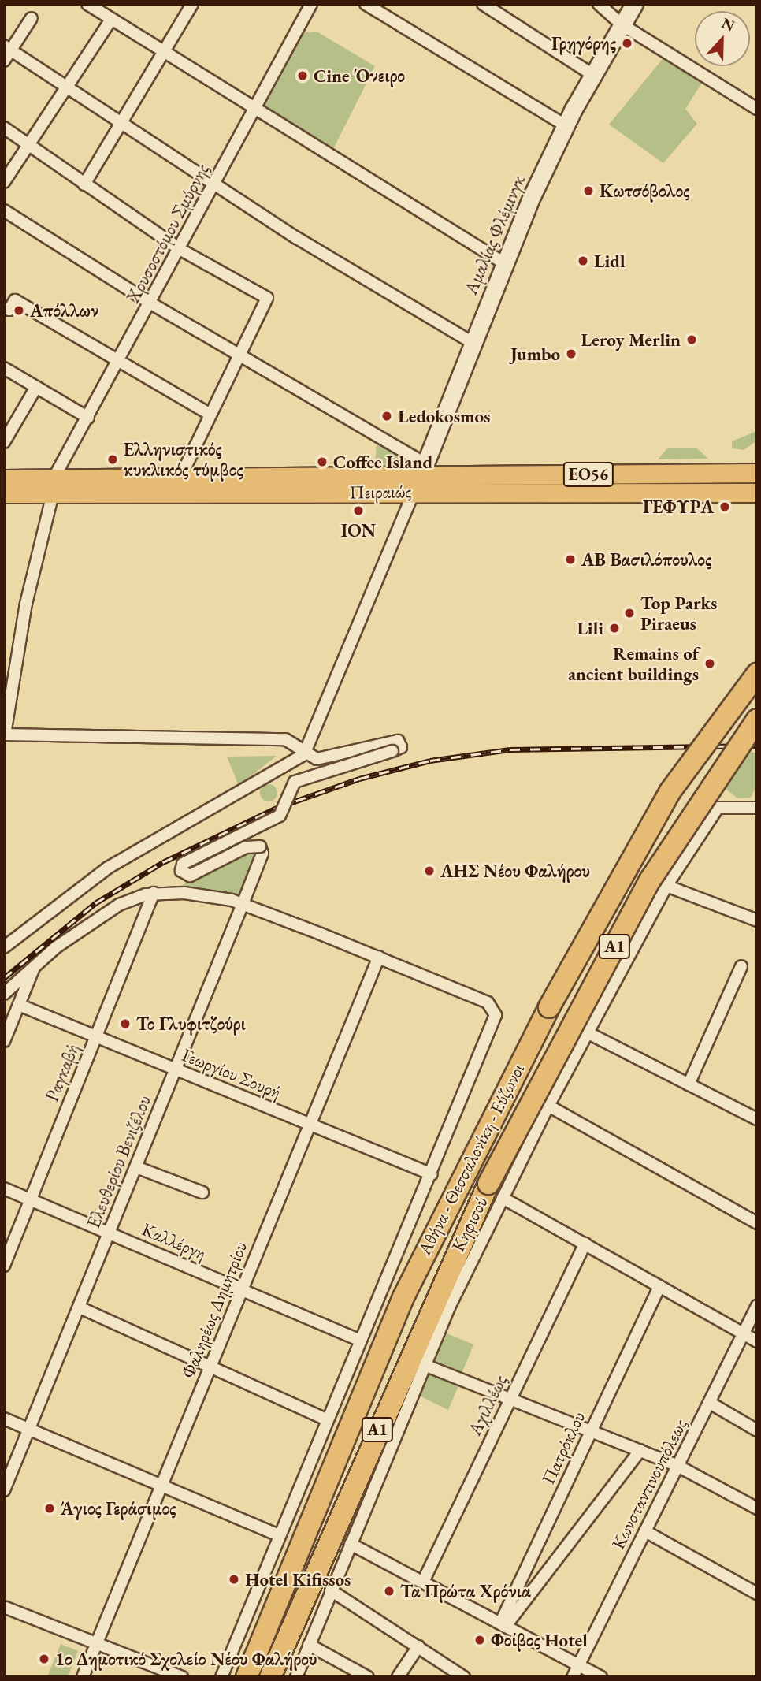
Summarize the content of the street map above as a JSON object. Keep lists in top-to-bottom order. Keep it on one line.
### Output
{"streets":{"highway":["Α1","Αθήνα - Θεσσαλονίκη - Εύζωνοι"],"main road":["Αμαλίας Φλέμινγκ","ΕΟ56","Πειραιώς"],"street":["Χρυσοστόμου Σμύρνης","Ραγκαβή","Γεωργίου Σουρή","Ελευθερίου Βενιζέλου","Κηφισού","Καλλέργη","Φαληρέως Δημητρίου","Αχιλλέως","Πατρόκλου","Κωνσταντινουπόλεως"]},"crossings":[["Χρυσοστόμου Σμύρνης","Πειραιώς"],["Αμαλίας Φλέμινγκ","Πειραιώς"],["Ραγκαβή","Γεωργίου Σουρή"],["Ραγκαβή","Καλλέργη"],["Γεωργίου Σουρή","Ελευθερίου Βενιζέλου"],["Γεωργίου Σουρή","Φαληρέως Δημητρίου"],["Ελευθερίου Βενιζέλου","Καλλέργη"],["Καλλέργη","Φαληρέως Δημητρίου"]],"places":["Γρηγόρης","Cine Όνειρο","Κωτσόβολος","Lidl","Απόλλων","Leroy Merlin","Jumbo","Ledokosmos","Ελληνιστικός κυκλικός τύμβος","Coffee Island","ΓΕΦΥΡΑ","ΙΟΝ","ΑΒ Βασιλόπουλος","Top Parks Piraeus","Lili","Remains of ancient buildings","ΑΗΣ Νέου Φαλήρου","Το Γλυφιτζούρι","Άγιος Γεράσιμος","Hotel Kifissos","Τα Πρώτα Χρόνια","Φοίβος Hotel","1ο Δημοτικό Σχολείο Νέου Φαλήρου"],"north":"top"}
